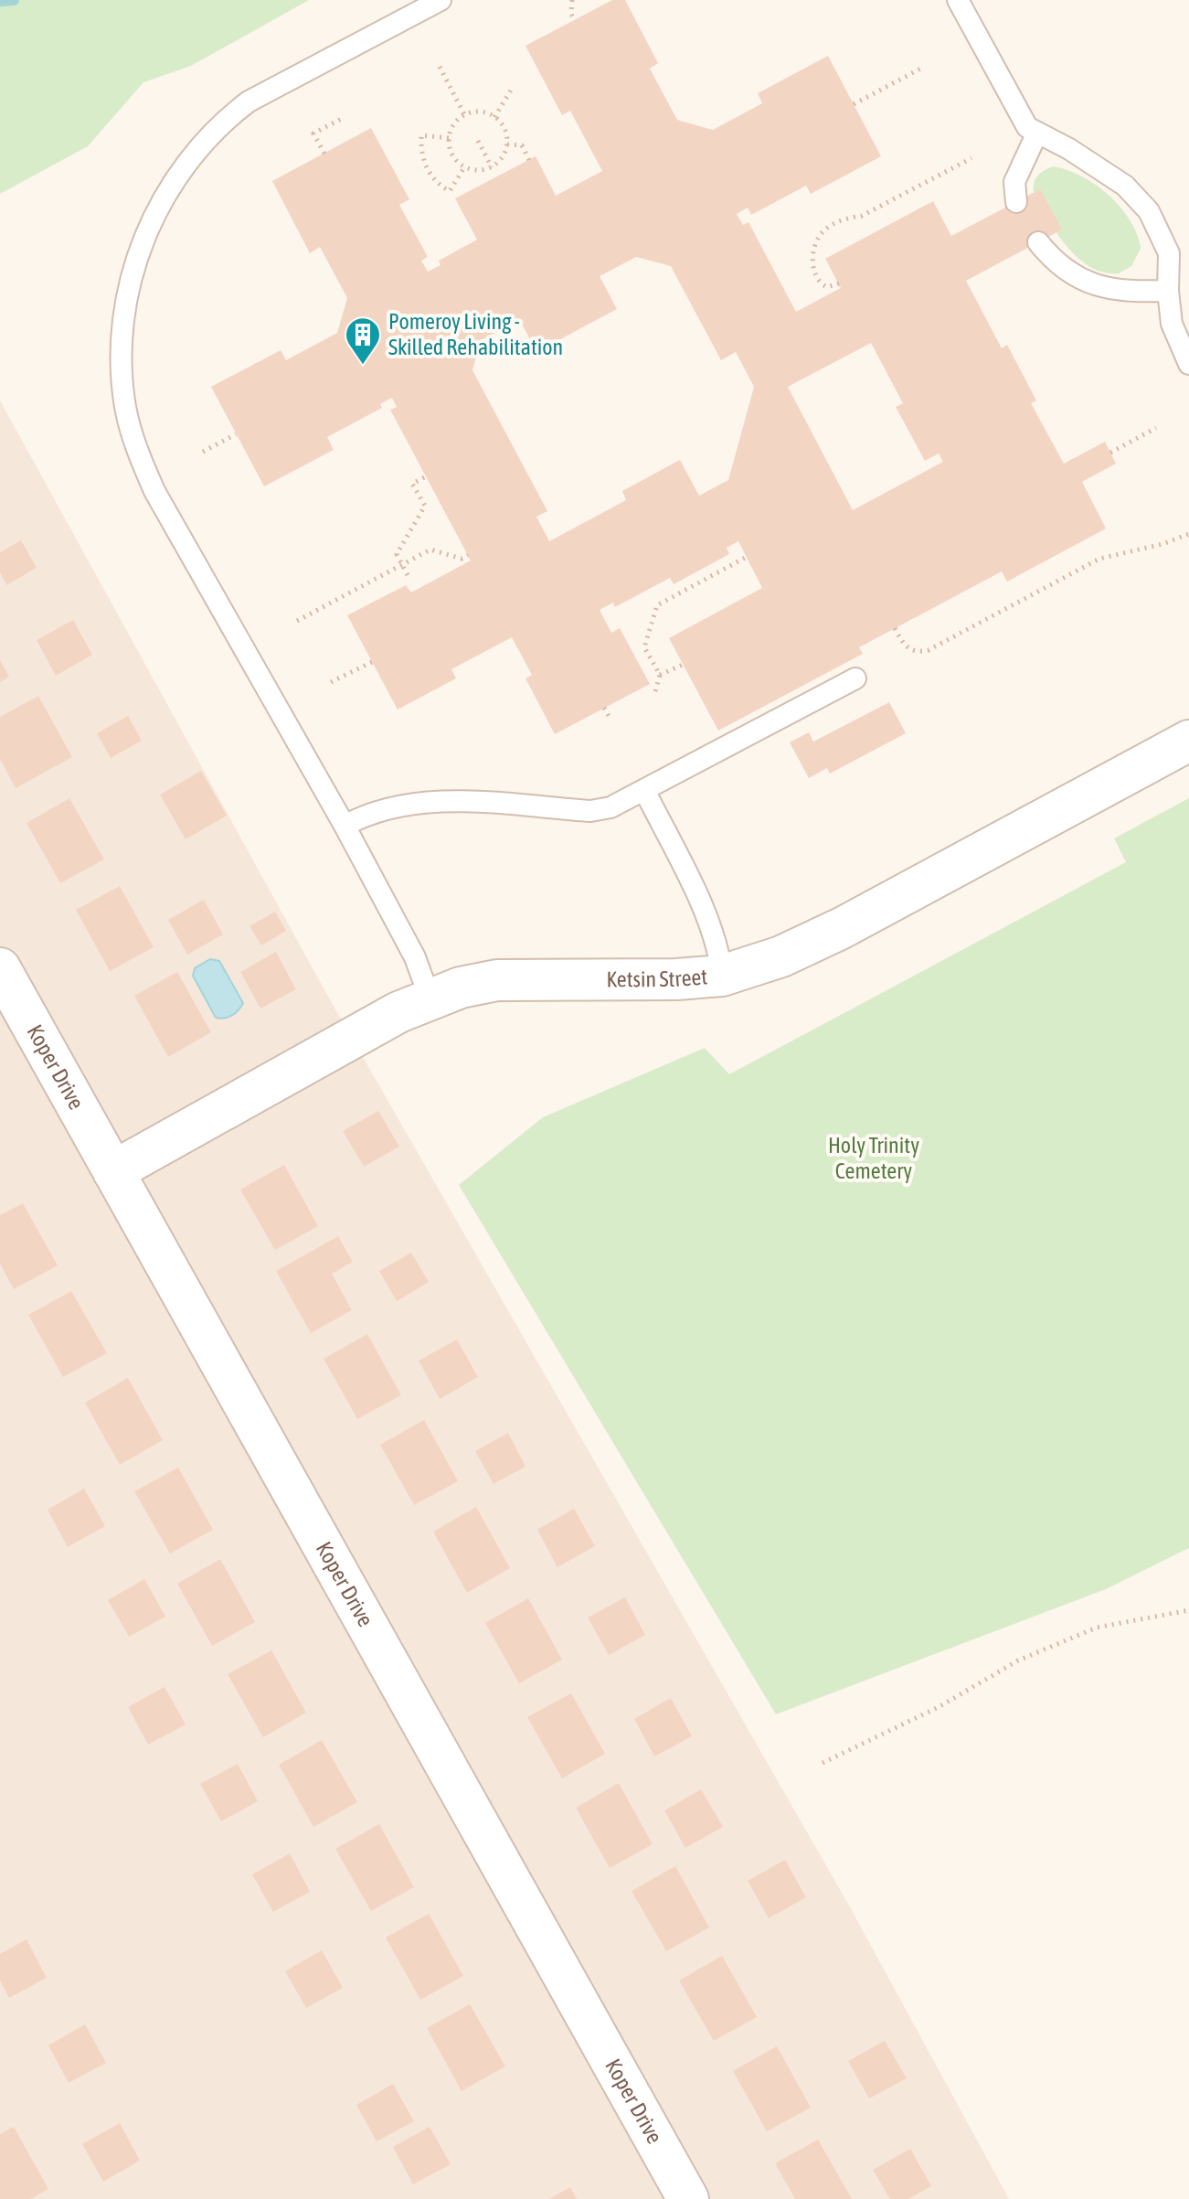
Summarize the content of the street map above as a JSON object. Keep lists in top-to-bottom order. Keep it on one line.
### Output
{"streets":{"street":["Ketsin Street","Koper Drive"]},"crossings":[["Ketsin Street","Koper Drive"]],"parks":["Holy Trinity Cemetery"],"places":{"building":["Pomeroy Living - Skilled Rehabilitation"]}}
